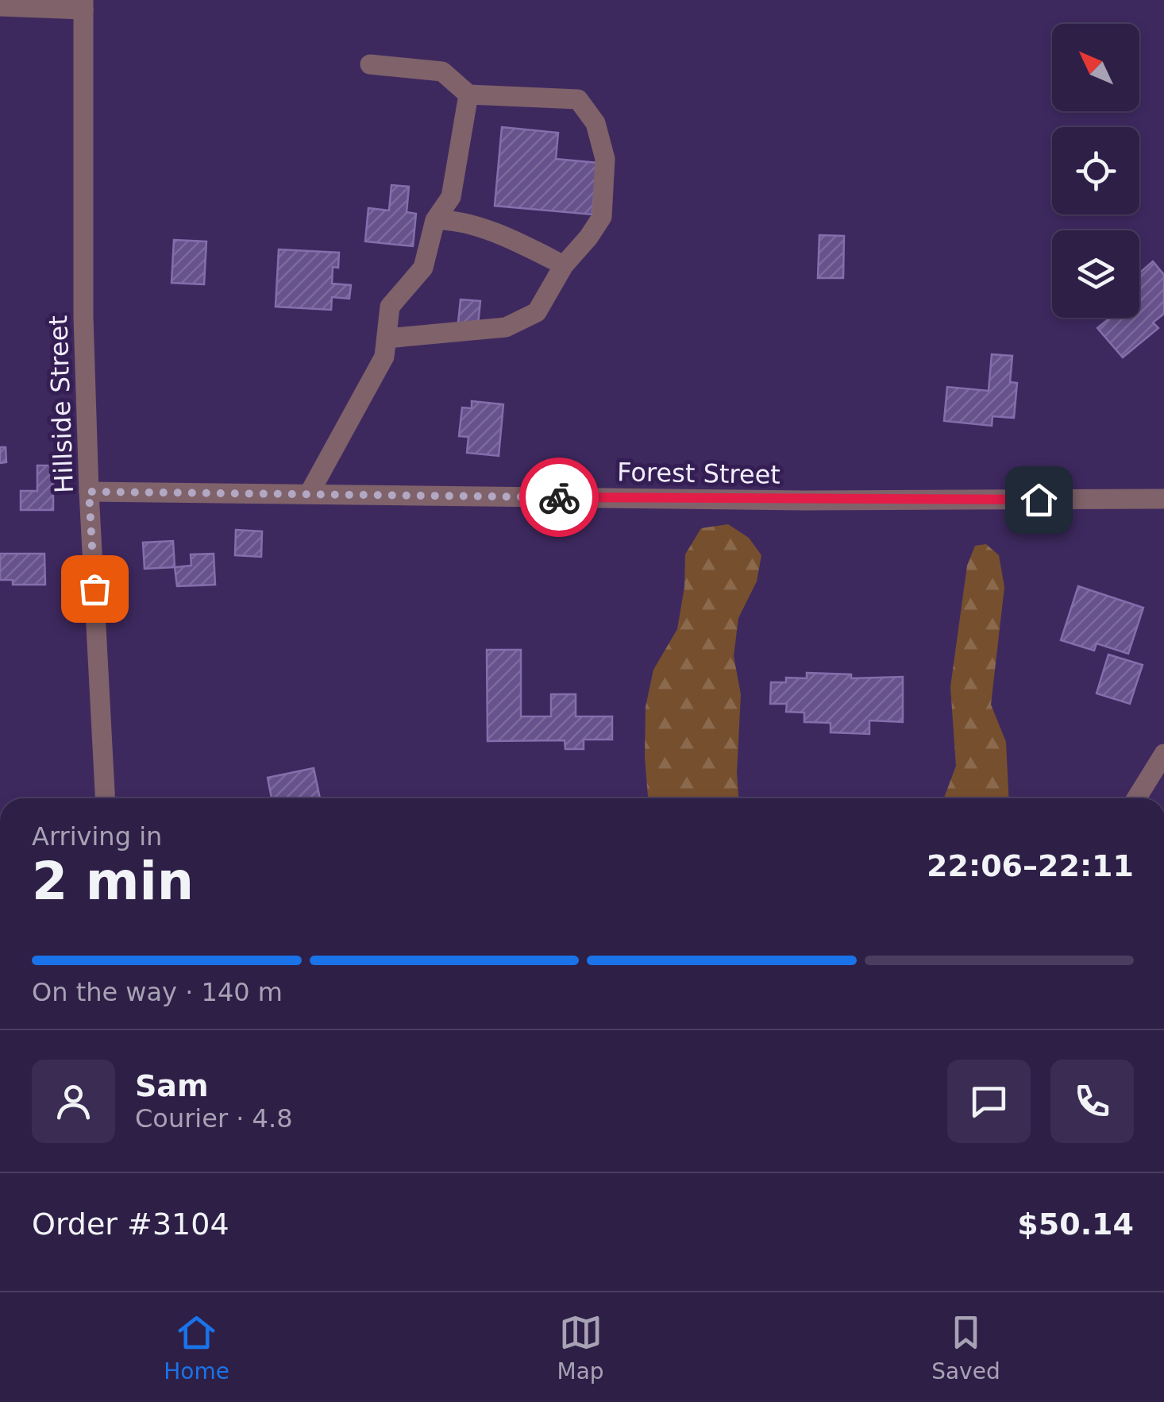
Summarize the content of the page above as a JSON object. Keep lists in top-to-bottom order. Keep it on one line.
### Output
{"streets":{"street":["Hillside Street","Forest Street"]},"crossings":[["Hillside Street","Forest Street"]],"north":"top left","page":{"heading":["2 min","Arriving in","22:06–22:11"],"panel":["Sam","Courier · 4.8","Order #3104","$50.14"],"bar":"On the way · 140 m","tabs":["Home","Map","Saved"]}}
